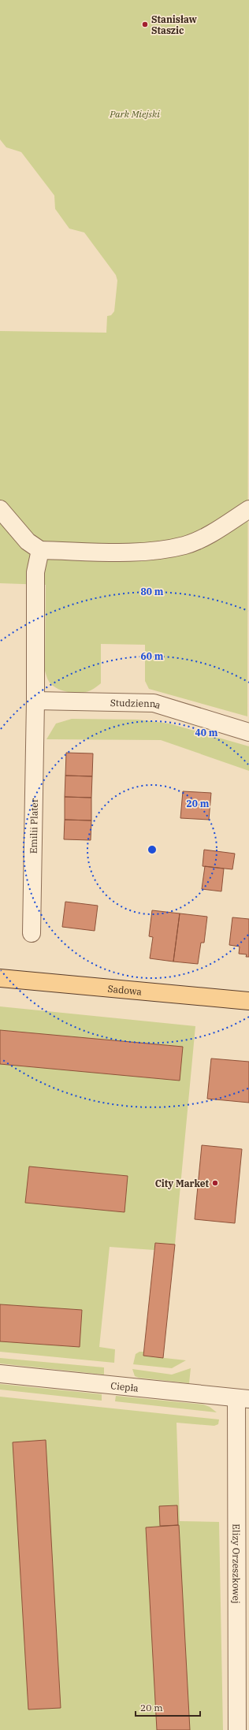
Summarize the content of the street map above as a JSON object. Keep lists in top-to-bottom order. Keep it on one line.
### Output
{"streets":{"main road":["Sadowa"],"street":["Studzienna","Emilii Plater","Ciepła","Elizy Orzeszkowej"]},"crossings":[["Studzienna","Emilii Plater"],["Ciepła","Elizy Orzeszkowej"]],"parks":["Park Miejski"],"places":["Stanisław Staszic","City Market"],"scale_bar":"20 m","rings":["80 m","60 m","40 m","20 m"]}
